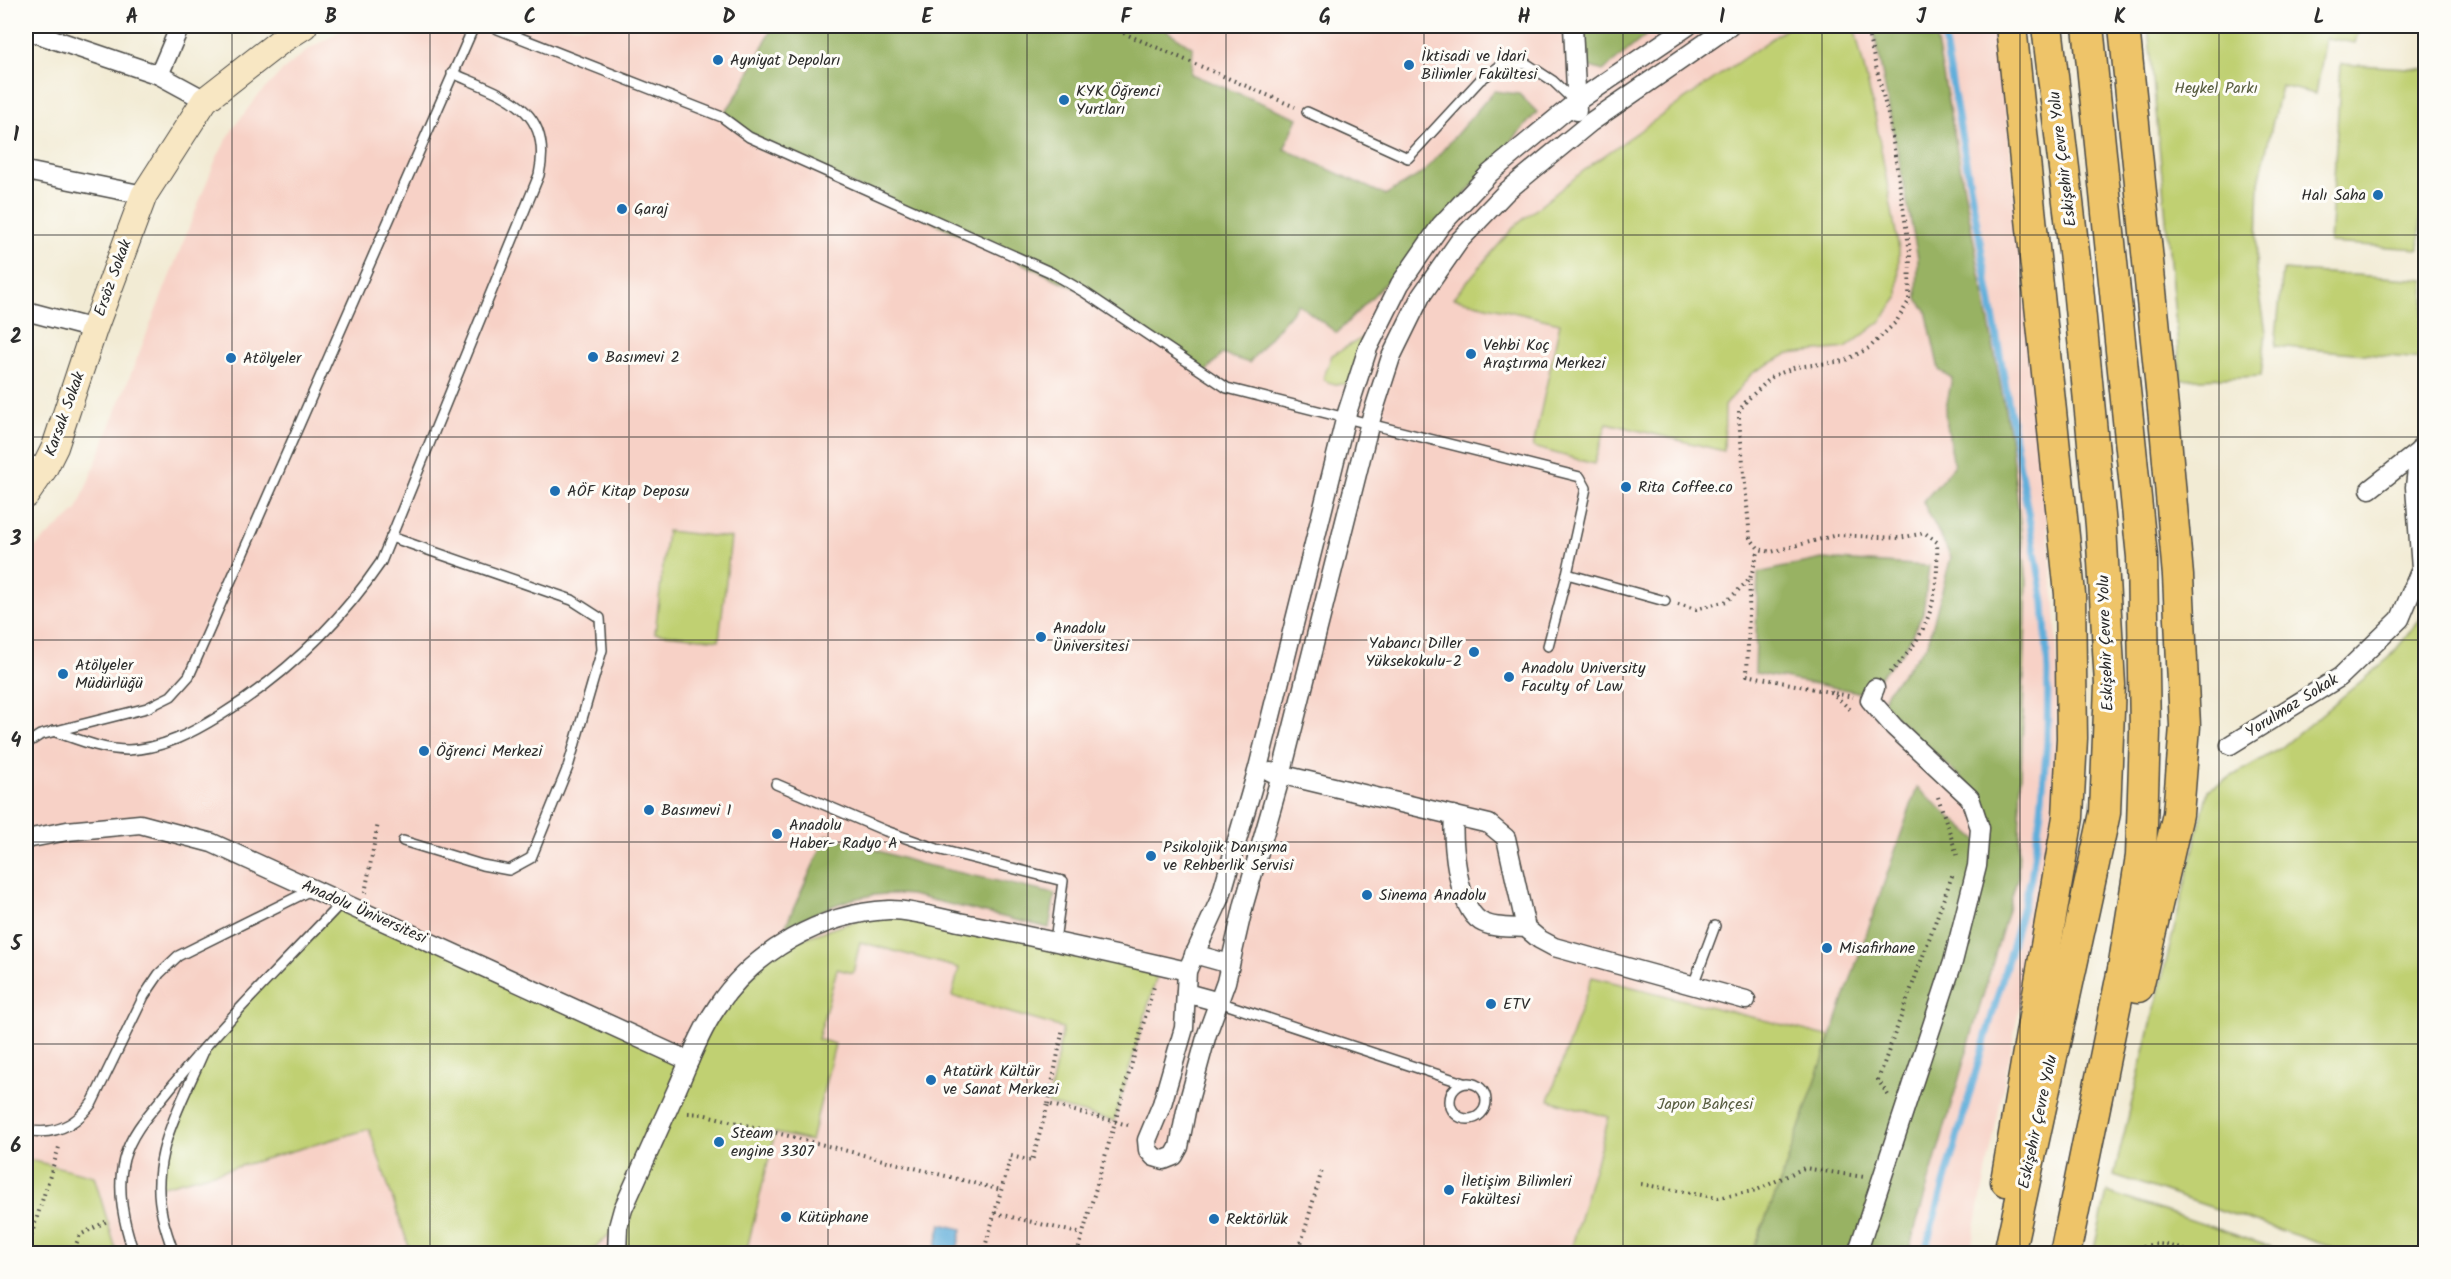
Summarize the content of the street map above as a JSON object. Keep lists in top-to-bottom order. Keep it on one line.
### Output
{"streets":{"highway":["Eskişehir Çevre Yolu"],"main road":["Ersöz Sokak","Karsak Sokak"],"street":["Yorulmaz Sokak","Anadolu Üniversitesi"]},"crossings":[["Ersöz Sokak","Karsak Sokak"]],"parks":["Heykel Parkı","Japon Bahçesi"],"places":["Ayniyat Depoları","İktisadi ve İdari Bilimler Fakültesi","KYK Öğrenci Yurtları","Halı Saha","Garaj","Vehbi Koç Araştırma Merkezi","Basımevi 2","Atölyeler","Rita Coffee.co","AÖF Kitap Deposu","Anadolu Üniversitesi","Yabancı Diller Yüksekokulu-2","Atölyeler Müdürlüğü","Anadolu University Faculty of Law","Öğrenci Merkezi","Basımevi 1","Anadolu Haber- Radyo A","Psikolojik Danışma ve Rehberlik Servisi","Sinema Anadolu","Misafirhane","ETV","Atatürk Kültür ve Sanat Merkezi","Steam engine 3307","İletişim Bilimleri Fakültesi","Kütüphane","Rektörlük"],"grid":{"columns":["A","B","C","D","E","F","G","H","I","J","K","L"],"rows":["1","2","3","4","5","6"]}}
